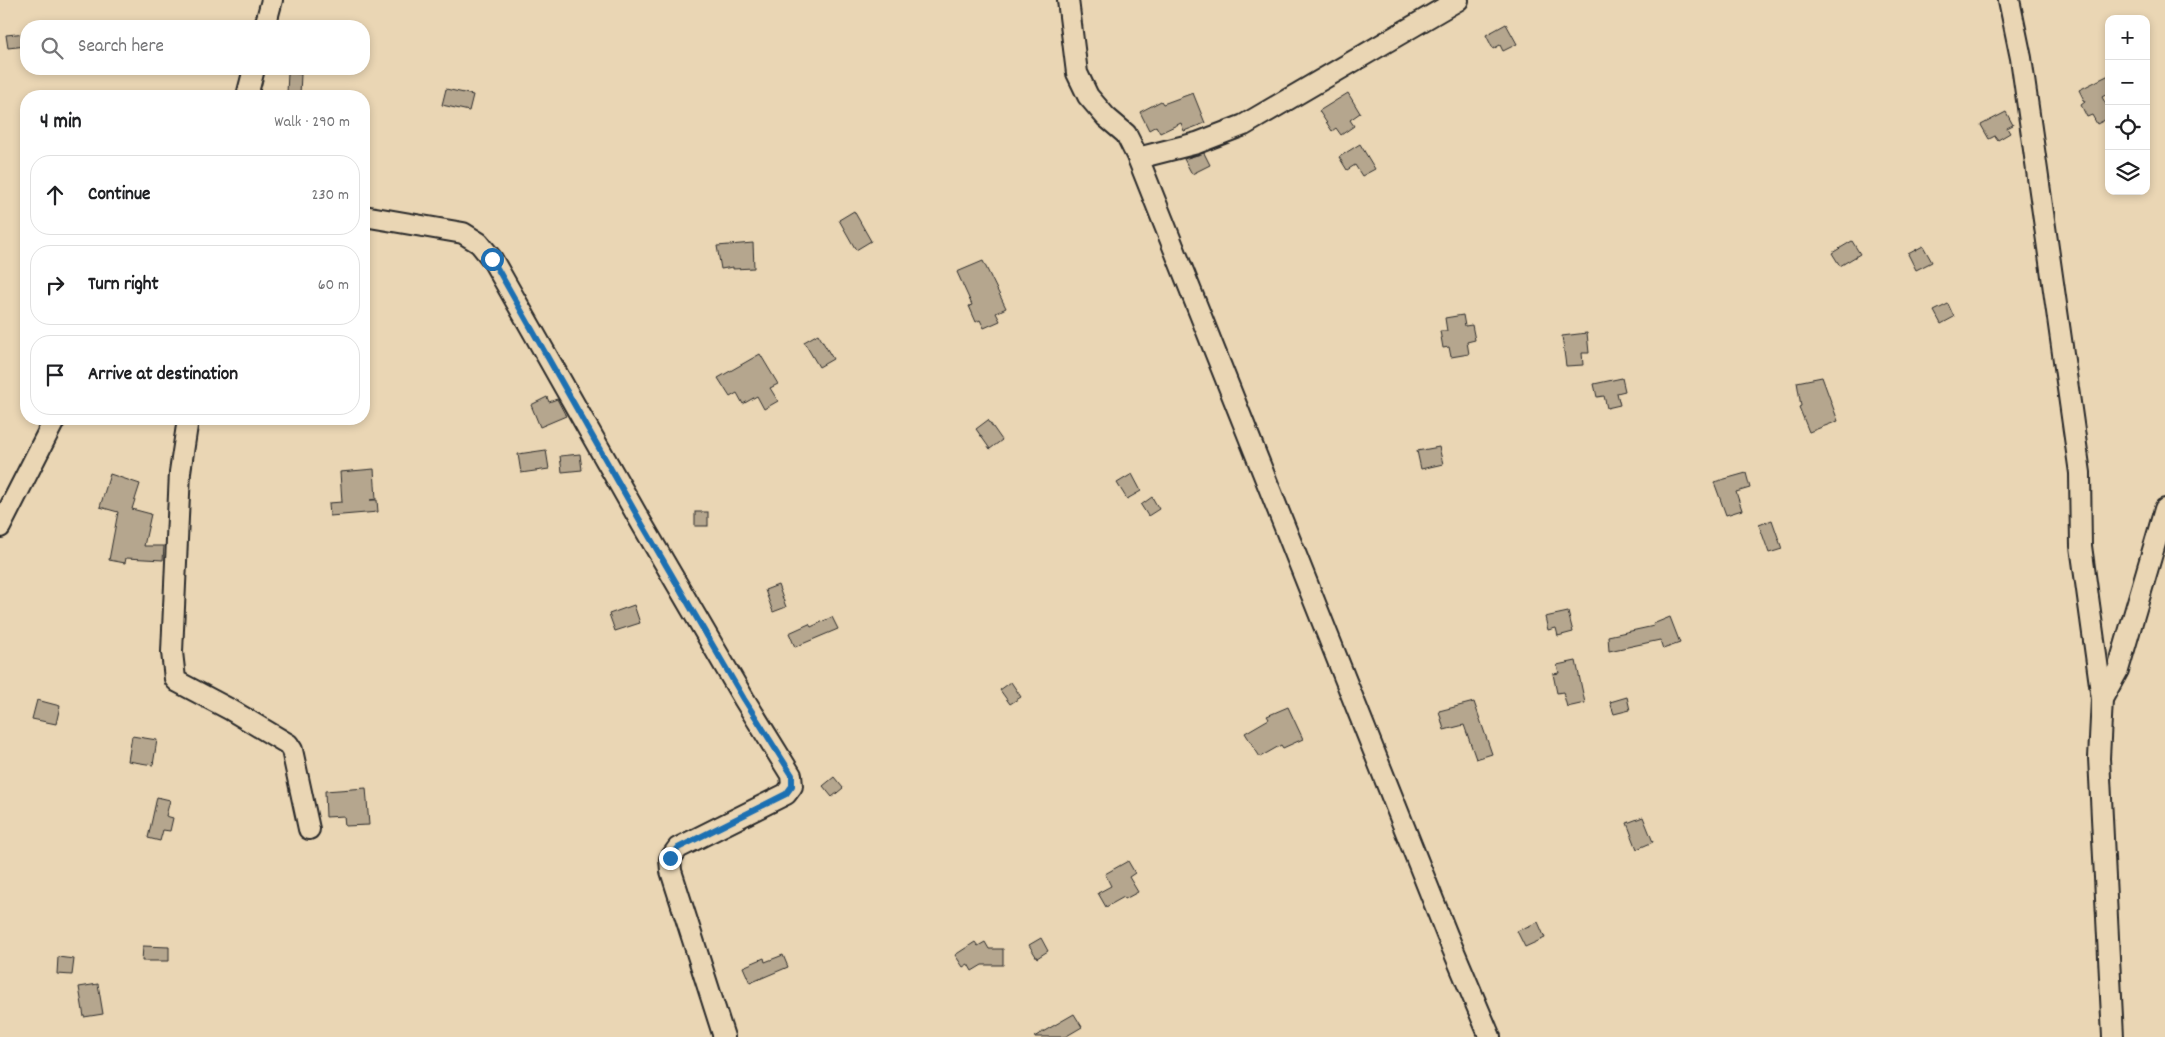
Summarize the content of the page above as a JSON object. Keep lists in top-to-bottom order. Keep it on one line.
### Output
{"page":{"map_buttons":["+","−"],"search":"Search here","heading":["4 min","Walk · 290 m"],"list":[["Continue","230 m"],["Turn right","60 m"],"Arrive at destination"]}}
